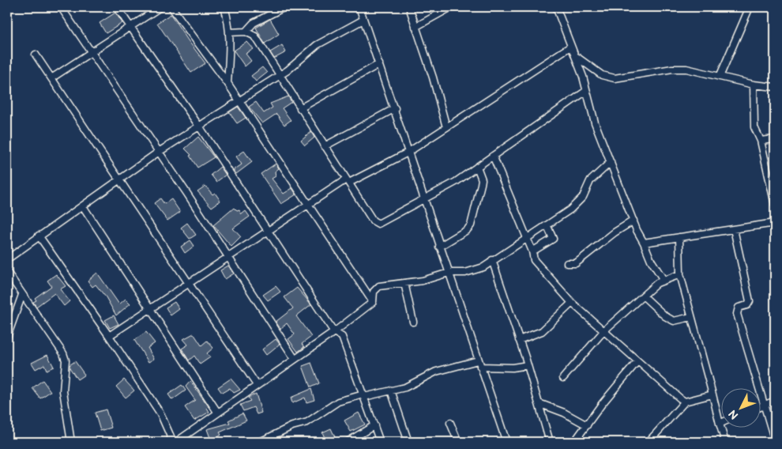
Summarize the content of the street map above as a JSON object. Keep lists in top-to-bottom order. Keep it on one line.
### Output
{"north":"bottom left"}
